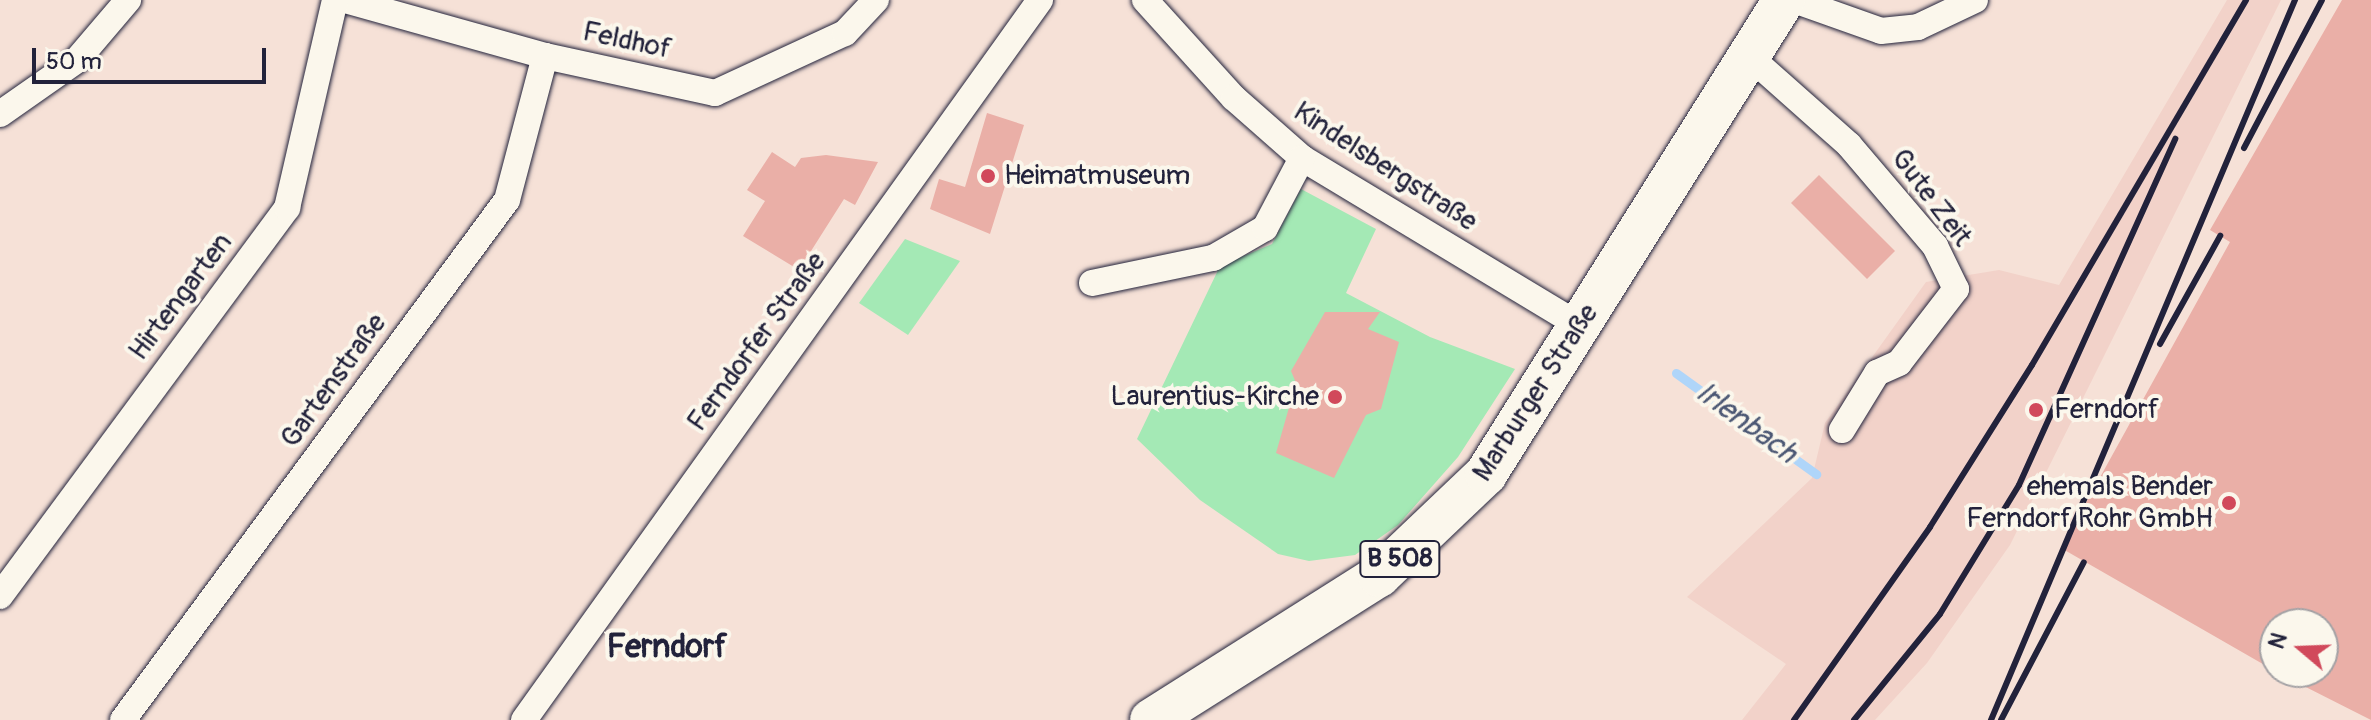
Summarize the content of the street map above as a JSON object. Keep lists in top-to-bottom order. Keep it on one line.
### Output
{"streets":{"main road":["Marburger Straße","B 508"],"street":["Feldhof","Kindelsbergstraße","Gute Zeit","Hirtengarten","Ferndorfer Straße","Gartenstraße"]},"crossings":[["Feldhof","Gartenstraße"],["Kindelsbergstraße","Marburger Straße"],["Gute Zeit","Marburger Straße"]],"districts":["Ferndorf"],"water":["Irlenbach"],"places":["Heimatmuseum","Laurentius-Kirche","Ferndorf","ehemals Bender Ferndorf Rohr GmbH"],"scale_bar":"50 m","north":"left"}
